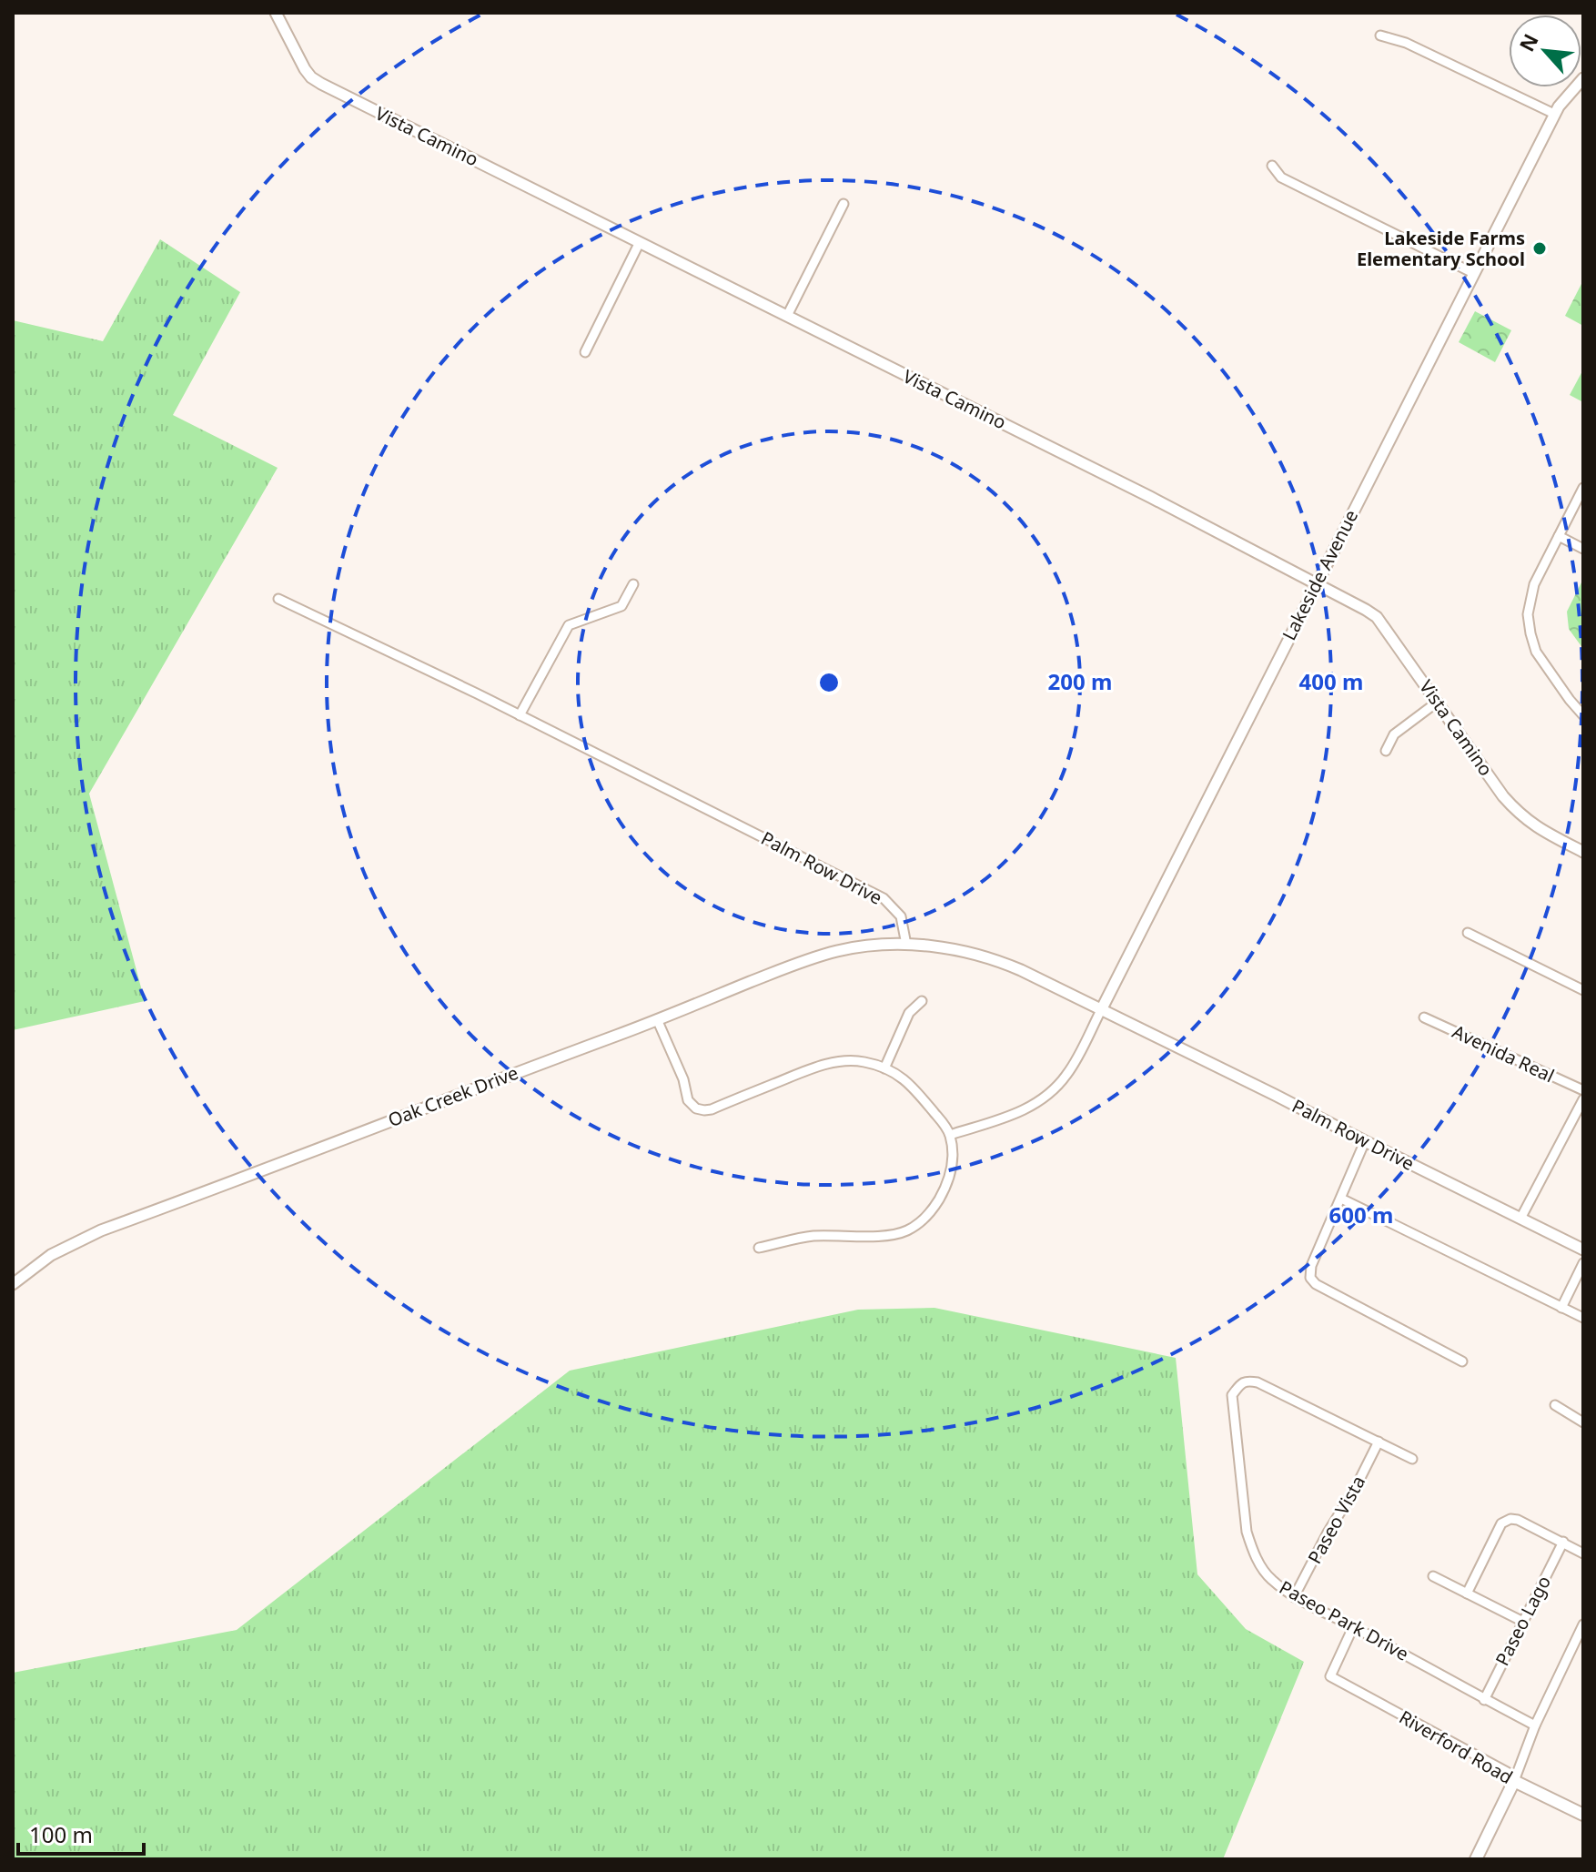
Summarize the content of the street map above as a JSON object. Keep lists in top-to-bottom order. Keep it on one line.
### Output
{"streets":{"main road":["Riverford Road"],"street":["Vista Camino","Lakeside Avenue","Palm Row Drive","Avenida Real","Oak Creek Drive","Paseo Vista","Paseo Park Drive","Paseo Lago"]},"crossings":[["Vista Camino","Lakeside Avenue"],["Lakeside Avenue","Palm Row Drive"],["Palm Row Drive","Oak Creek Drive"],["Paseo Vista","Paseo Park Drive"],["Paseo Park Drive","Paseo Lago"],["Paseo Park Drive","Riverford Road"]],"places":["Lakeside Farms Elementary School"],"scale_bar":"100 m","north":"top left","rings":["200 m","400 m","600 m"]}
